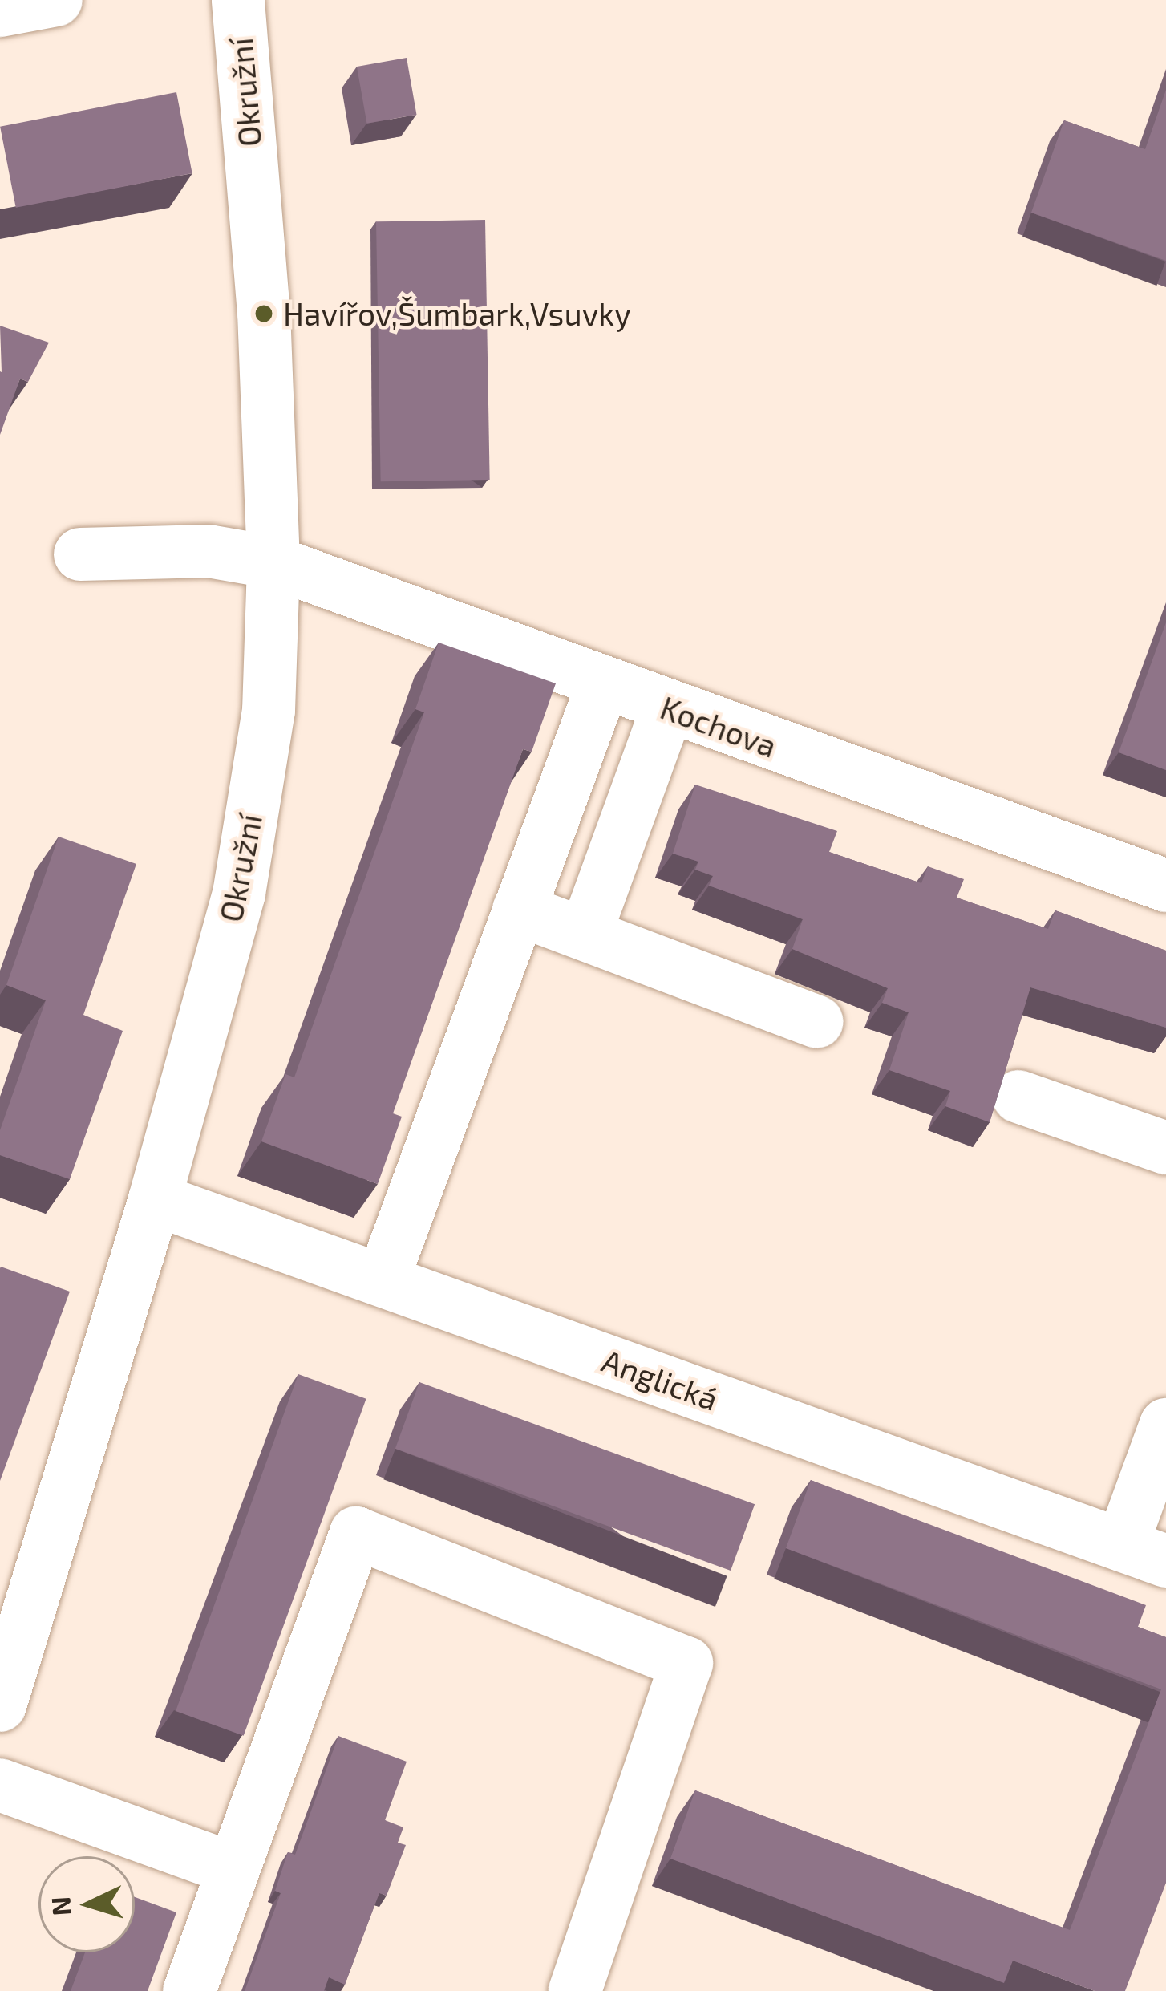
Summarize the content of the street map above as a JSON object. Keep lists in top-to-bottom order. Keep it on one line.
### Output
{"streets":{"street":["Okružní","Kochova","Anglická"]},"crossings":[["Okružní","Kochova"],["Okružní","Anglická"]],"places":["Havířov,Šumbark,Vsuvky"],"north":"left"}
